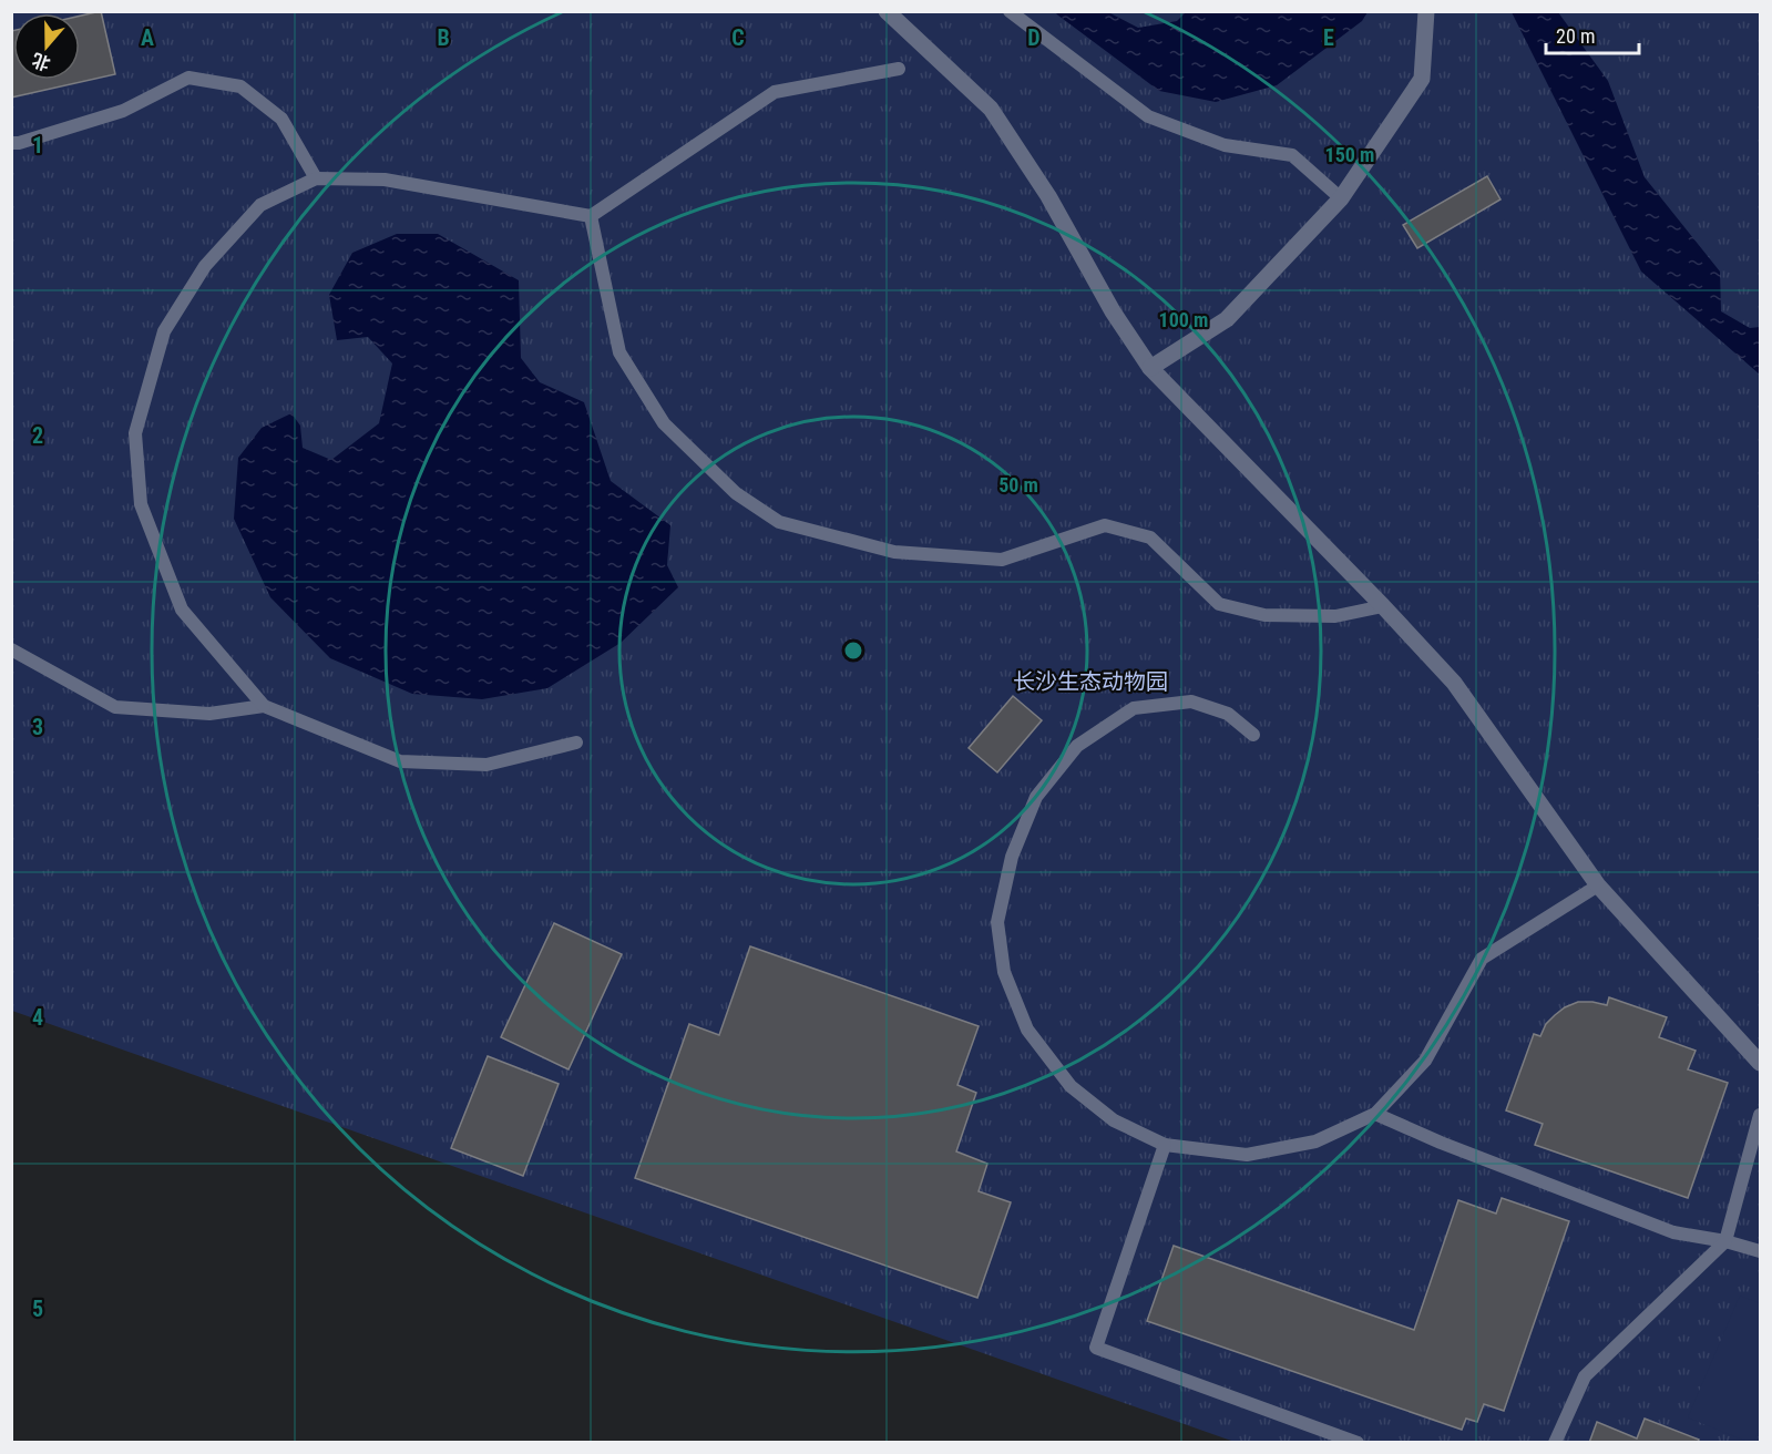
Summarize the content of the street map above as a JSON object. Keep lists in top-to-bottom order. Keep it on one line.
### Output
{"parks":["长沙生态动物园"],"scale_bar":"20 m","north":"bottom","grid":{"columns":["A","B","C","D","E"],"rows":["1","2","3","4","5"]},"rings":["150 m","100 m","50 m"]}
